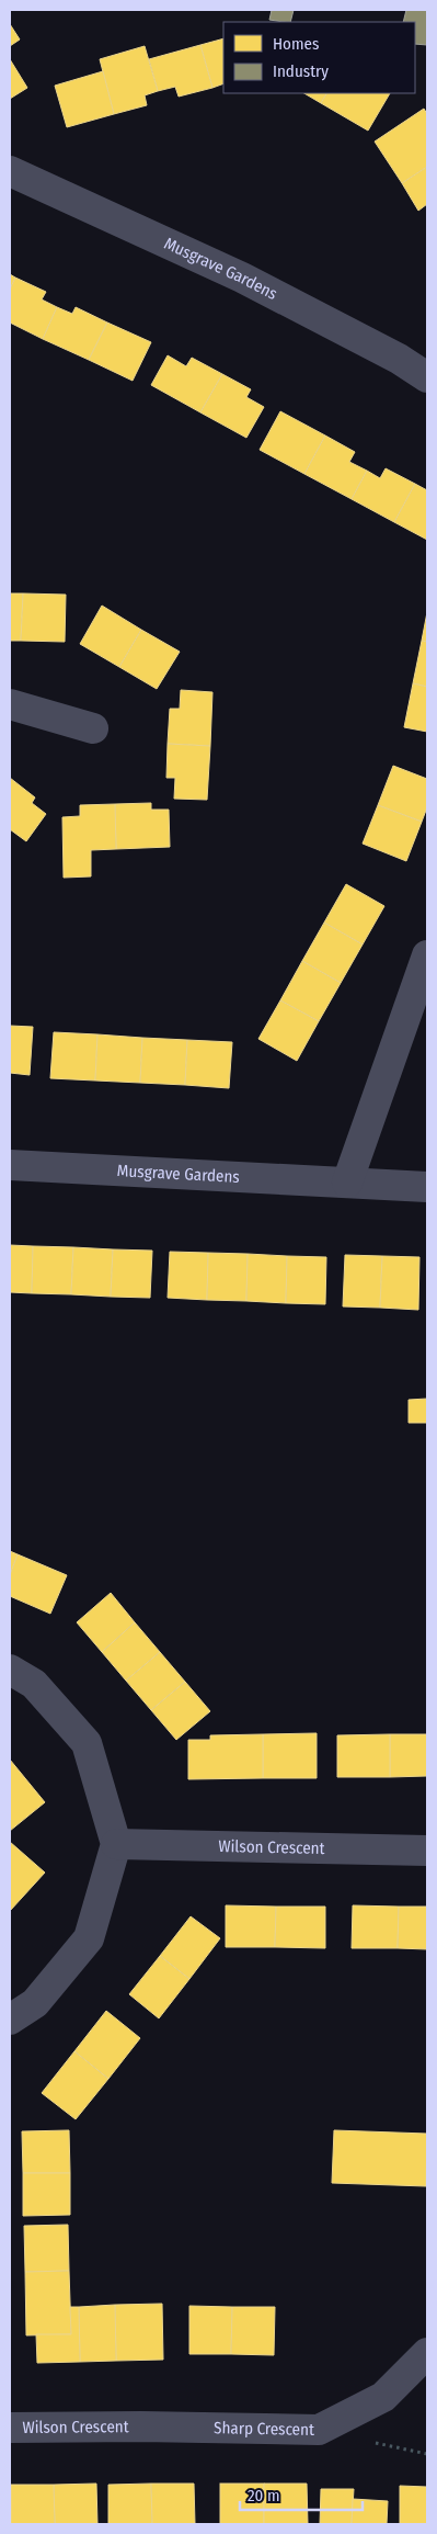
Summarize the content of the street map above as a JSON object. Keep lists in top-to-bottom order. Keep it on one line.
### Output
{"streets":{"street":["Musgrave Gardens","Wilson Crescent","Sharp Crescent"]},"crossings":[["Wilson Crescent","Sharp Crescent"]],"legend":["Homes","Industry"],"scale_bar":"20 m"}
